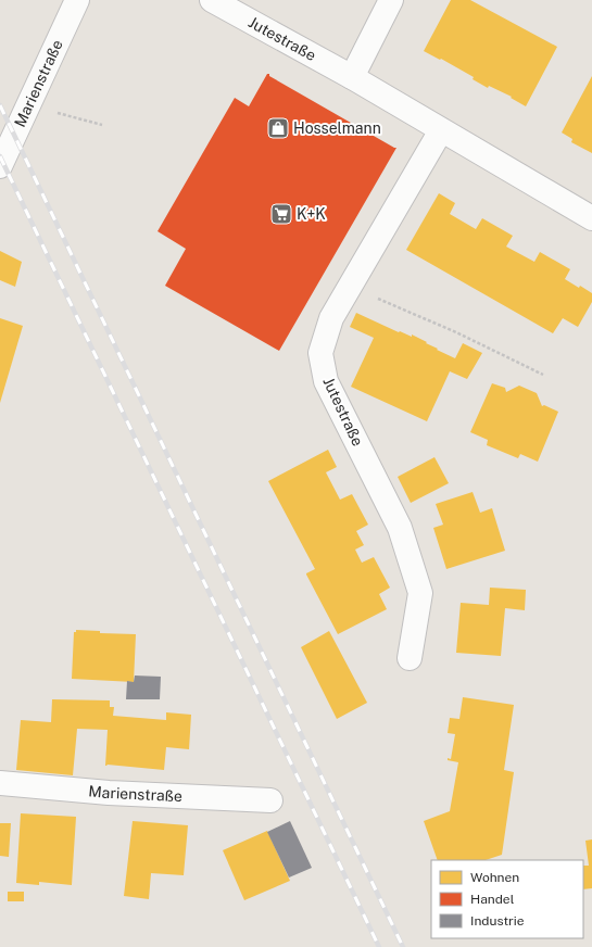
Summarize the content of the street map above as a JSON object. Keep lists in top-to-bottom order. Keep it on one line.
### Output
{"streets":{"street":["Jutestraße","Marienstraße"]},"places":{"shop":["Hosselmann"],"supermarket":["K+K"]},"legend":["Wohnen","Handel","Industrie"]}
